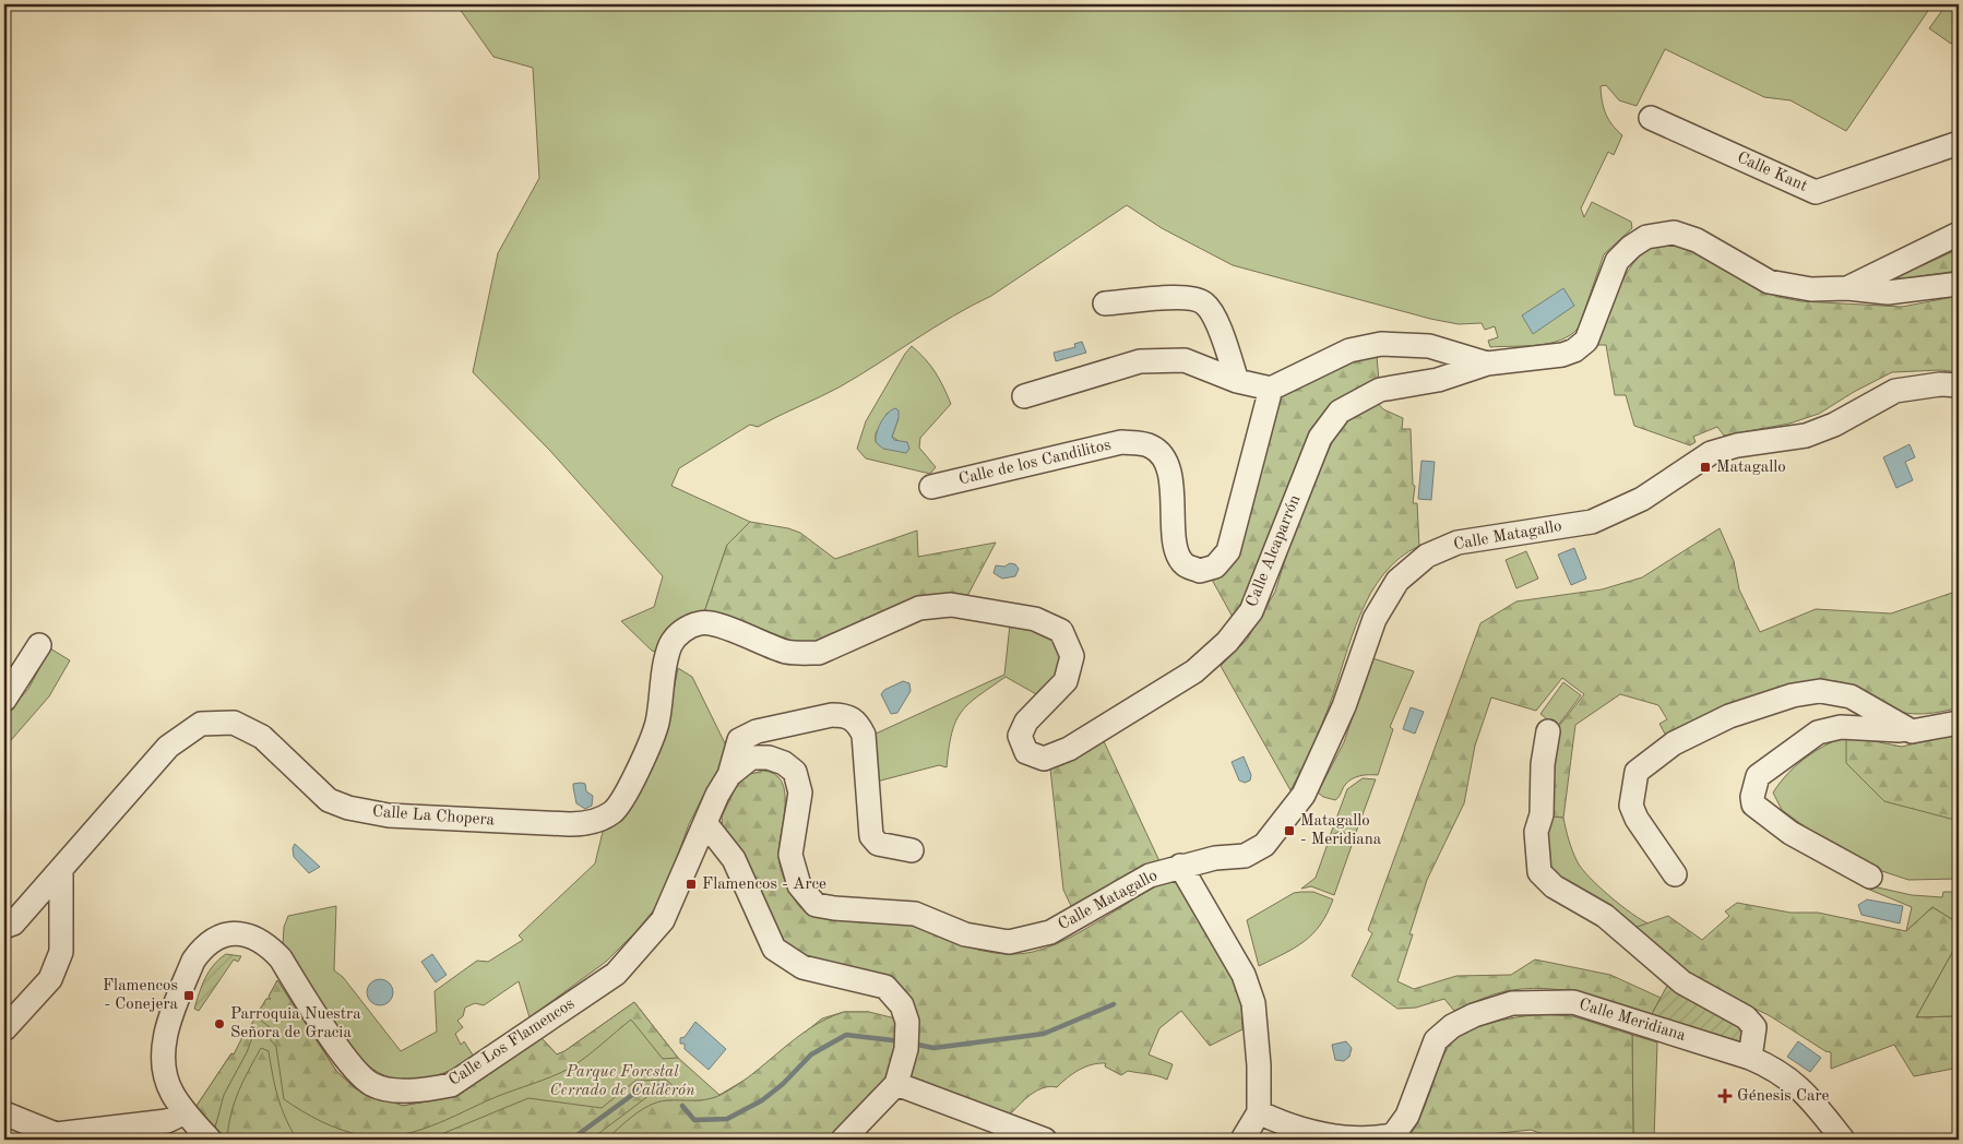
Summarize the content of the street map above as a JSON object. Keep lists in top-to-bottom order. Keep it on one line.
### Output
{"streets":{"street":["Calle Kant","Calle de los Candilitos","Calle Matagallo","Calle Alcaparrón","Calle La Chopera","Calle Meridiana","Calle Los Flamencos"]},"crossings":[["Calle Matagallo","Calle Los Flamencos"],["Calle Alcaparrón","Calle La Chopera"]],"parks":["Parque Forestal Cerrado de Calderón"],"places":{"transit":["Matagallo","Matagallo - Meridiana","Flamencos - Arce","Flamencos - Conejera"],"other":["Parroquia Nuestra Señora de Gracia"],"health":["Génesis Care"]}}
